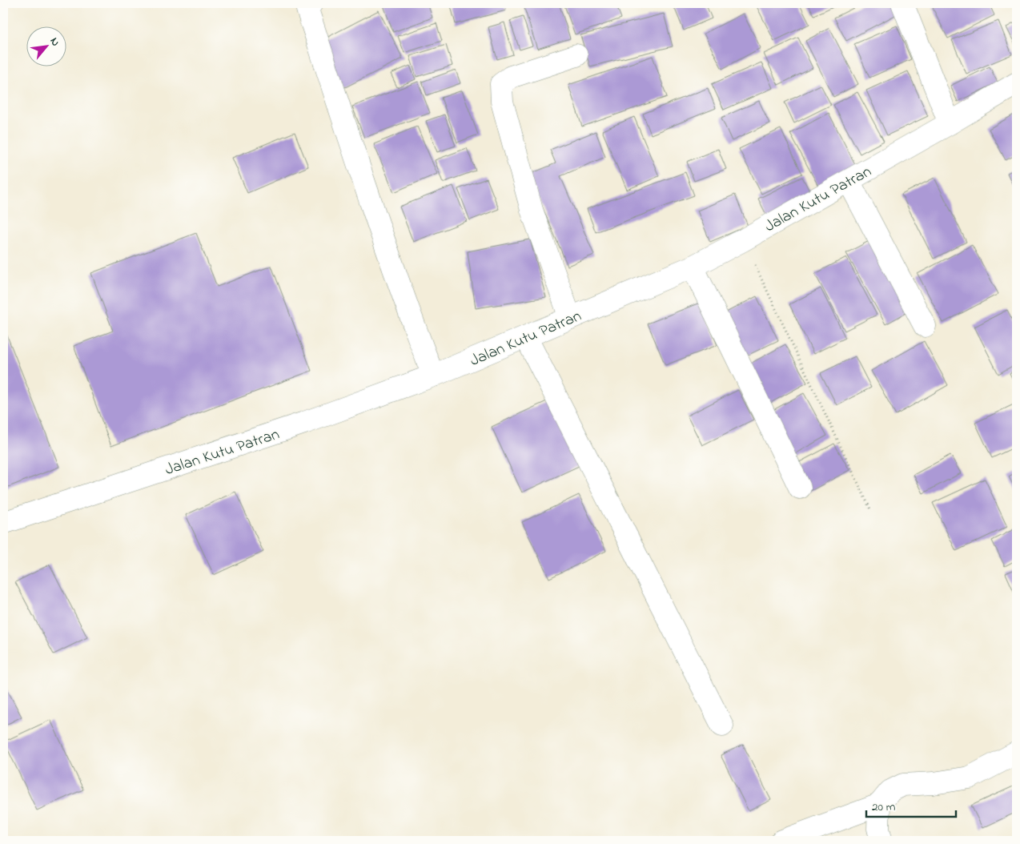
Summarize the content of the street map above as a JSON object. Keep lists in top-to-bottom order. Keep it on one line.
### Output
{"streets":{"street":["Jalan Kutu Patran"]},"scale_bar":"20 m","north":"top right"}
